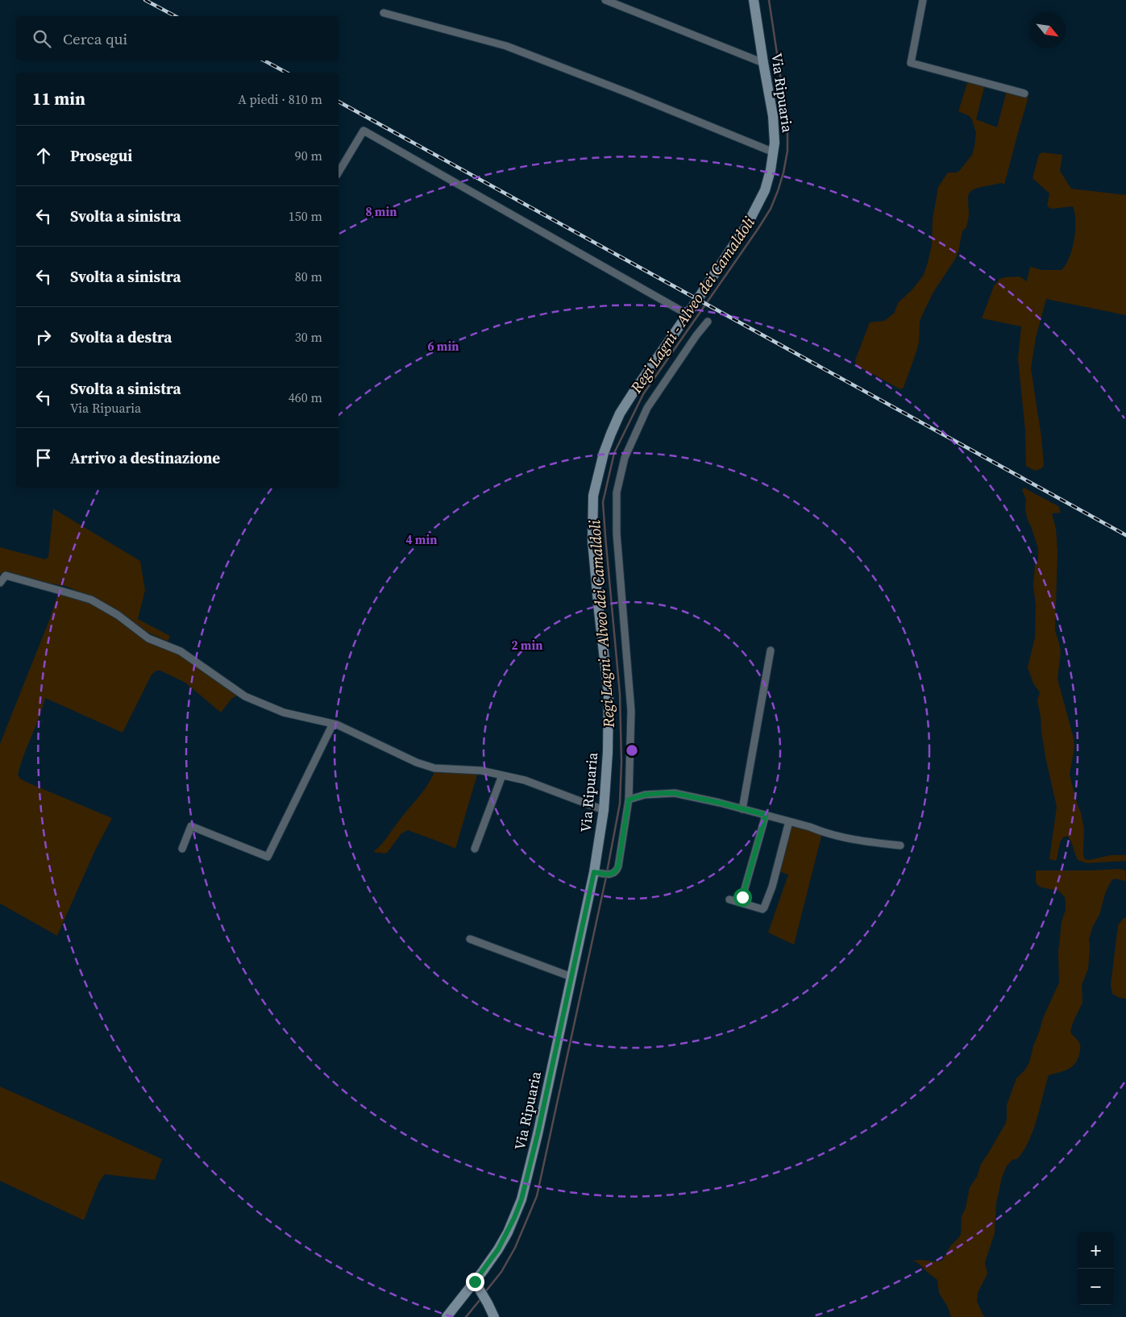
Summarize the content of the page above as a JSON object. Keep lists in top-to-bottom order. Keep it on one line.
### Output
{"streets":{"street":["Via Ripuaria"]},"water":["Regi Lagni - Alveo dei Camaldoli"],"north":"bottom right","page":{"search":"Cerca qui","heading":["11 min","A piedi · 810 m"],"list":[["Prosegui","90 m"],["Svolta a sinistra","150 m"],["Svolta a sinistra","80 m"],["Svolta a destra","30 m"],["Svolta a sinistra","Via Ripuaria","460 m"],"Arrivo a destinazione"],"map_buttons":["+","−"]},"rings":["8 min","6 min","4 min","2 min"]}
